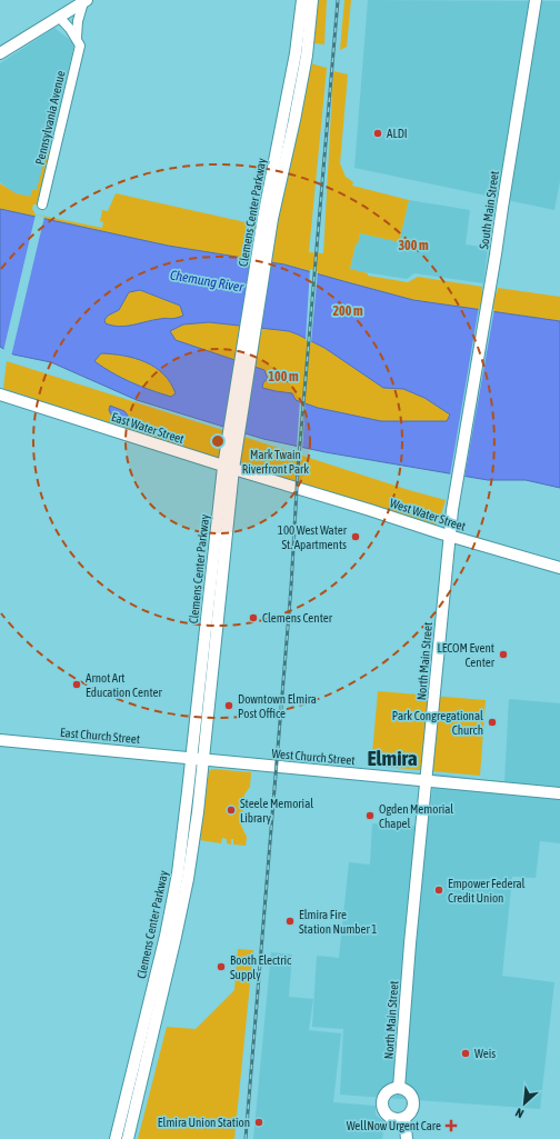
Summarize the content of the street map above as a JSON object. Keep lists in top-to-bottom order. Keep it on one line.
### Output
{"streets":{"main road":["Pennsylvania Avenue","South Main Street","Clemens Center Parkway","East Water Street","West Water Street","North Main Street","East Church Street","West Church Street"]},"crossings":[["South Main Street","North Main Street"],["Clemens Center Parkway","East Water Street"],["Clemens Center Parkway","East Church Street"],["Clemens Center Parkway","West Church Street"],["East Water Street","West Water Street"],["West Water Street","North Main Street"],["North Main Street","West Church Street"],["East Church Street","West Church Street"]],"districts":["Elmira"],"water":["Chemung River"],"parks":["Mark Twain Riverfront Park"],"places":{"other":["ALDI","100 West Water St. Apartments","Clemens Center","LECOM Event Center","Arnot Art Education Center","Downtown Elmira Post Office","Park Congregational Church","Steele Memorial Library","Ogden Memorial Chapel","Empower Federal Credit Union","Elmira Fire Station Number 1","Booth Electric Supply","Weis","Elmira Union Station"],"health":["WellNow Urgent Care"]},"north":"bottom left","rings":["300 m","200 m","100 m"]}
